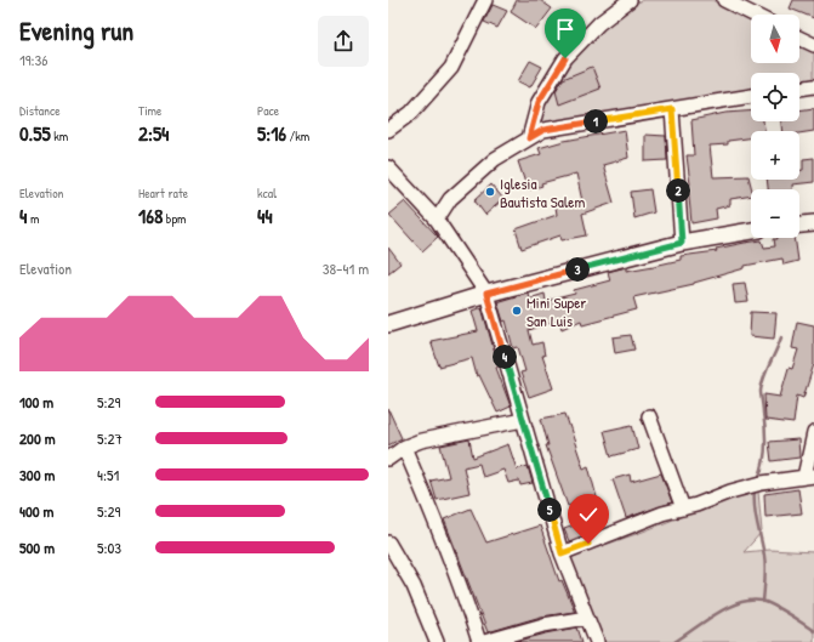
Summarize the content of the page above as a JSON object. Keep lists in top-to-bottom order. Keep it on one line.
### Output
{"places":["Iglesia Bautista Salem","Mini Super San Luis"],"north":"bottom","page":{"heading":["Evening run","19:36"],"map_buttons":["+","−"],"stats":[["Distance","0.55 km"],["Time","2:54"],["Pace","5:16 /km"],["Elevation","4 m"],["Heart rate","168 bpm"],["kcal","44"]],"pins":["1","2","3","4","5"],"chart":["Elevation","38–41 m"],"list":[{"name":"100 m","note":"5:29"},{"name":"200 m","note":"5:27"},{"name":"300 m","note":"4:51"},{"name":"400 m","note":"5:29"},{"name":"500 m","note":"5:03"}]}}
